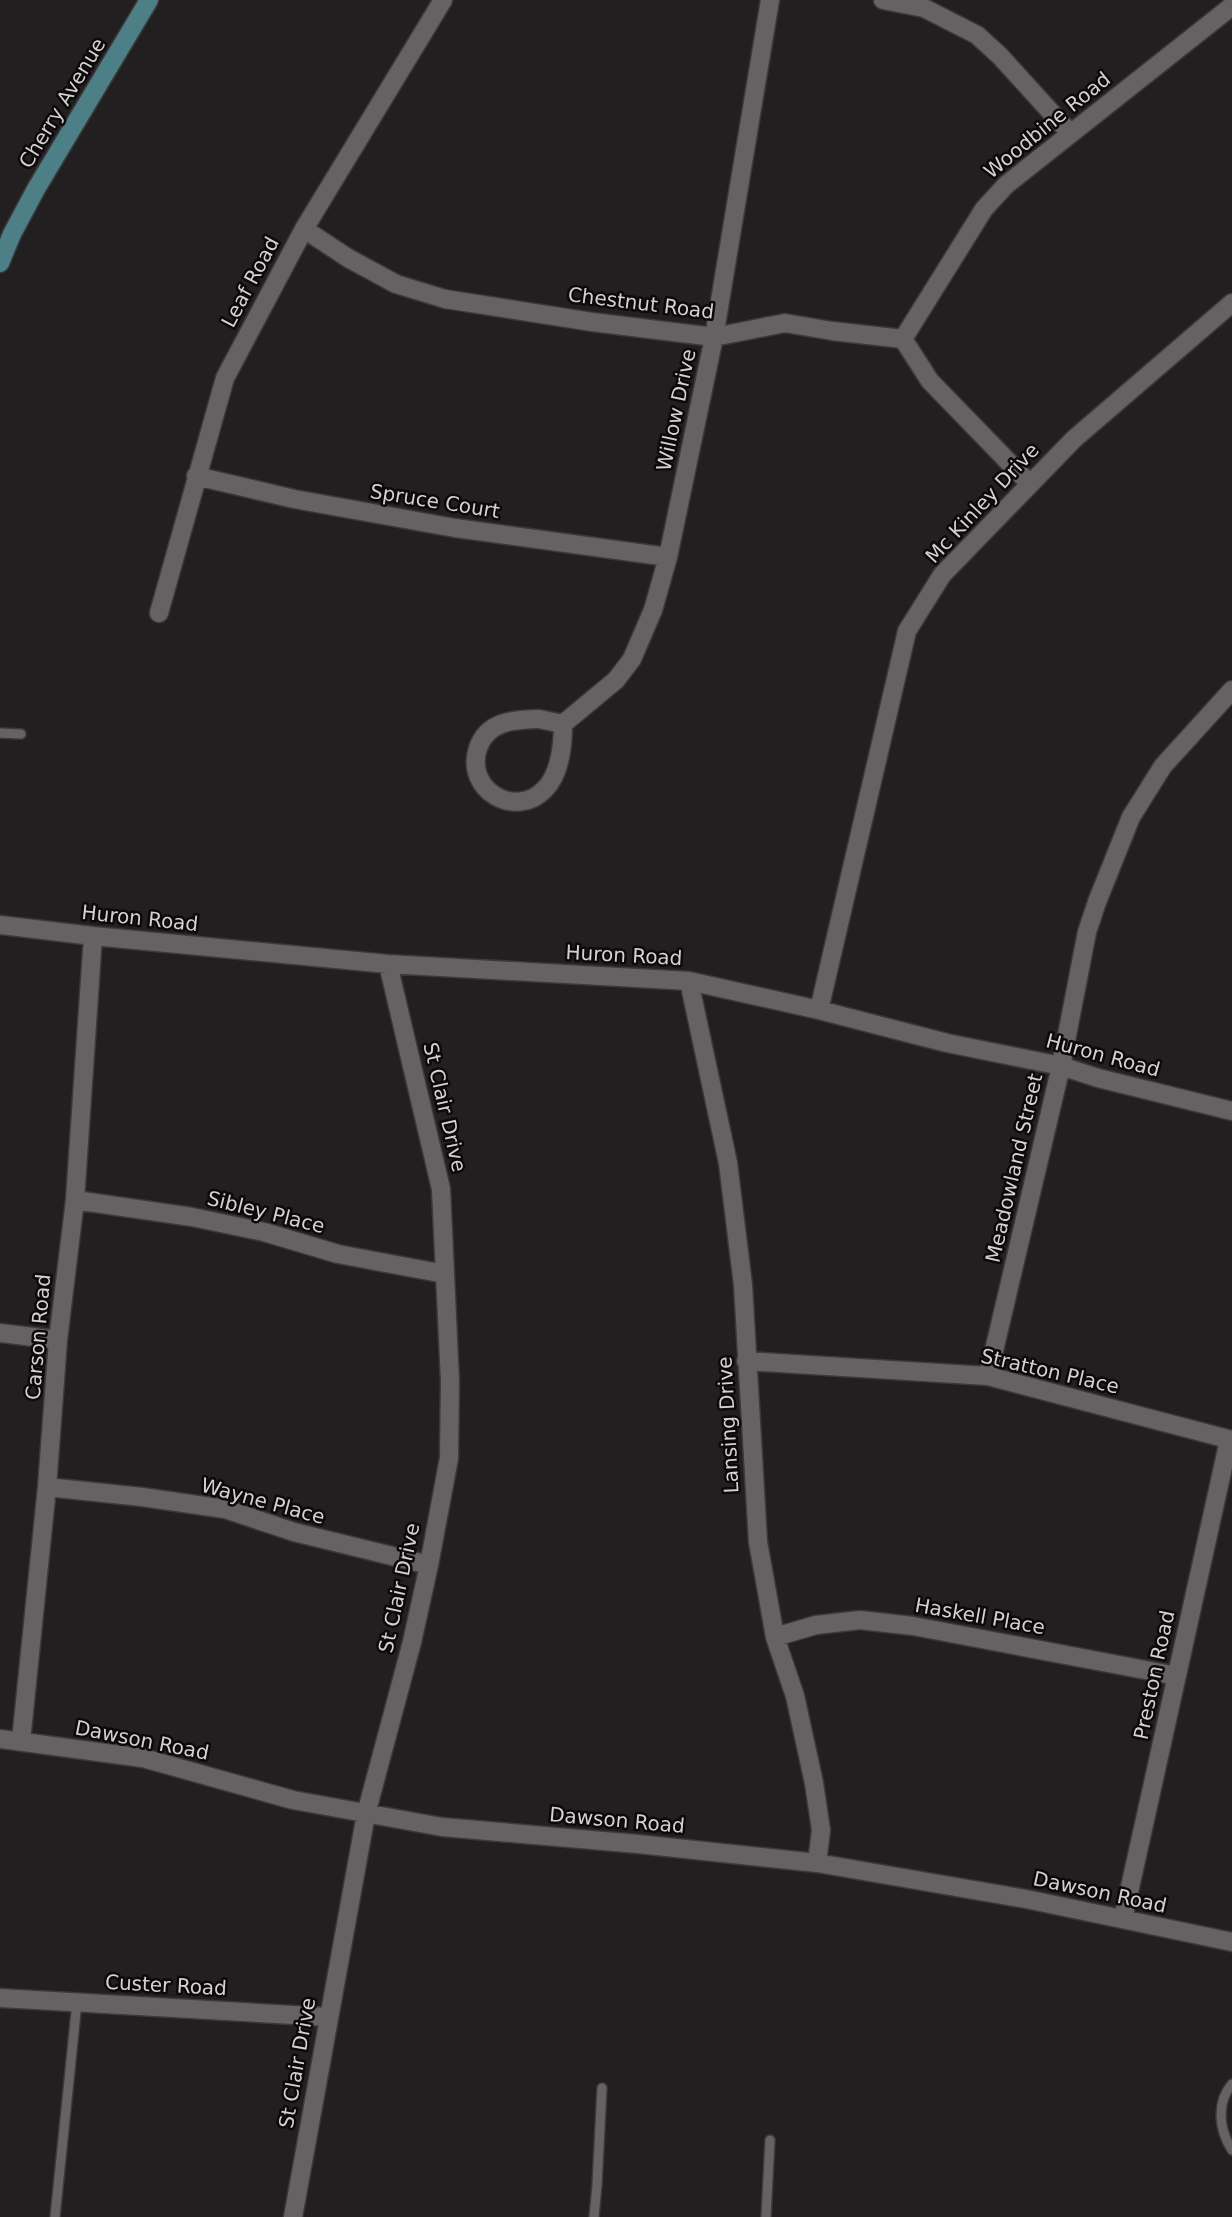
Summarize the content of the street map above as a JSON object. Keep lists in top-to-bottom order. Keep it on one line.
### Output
{"streets":{"main road":["Cherry Avenue"],"street":["Woodbine Road","Leaf Road","Chestnut Road","Willow Drive","Spruce Court","Mc Kinley Drive","Huron Road","St Clair Drive","Meadowland Street","Sibley Place","Carson Road","Stratton Place","Lansing Drive","Wayne Place","Haskell Place","Preston Road","Dawson Road","Custer Road"]},"crossings":[["Woodbine Road","Chestnut Road"],["Leaf Road","Chestnut Road"],["Leaf Road","Spruce Court"],["Chestnut Road","Willow Drive"],["Willow Drive","Spruce Court"],["Mc Kinley Drive","Huron Road"],["Huron Road","St Clair Drive"],["Huron Road","Meadowland Street"],["Huron Road","Carson Road"],["Huron Road","Lansing Drive"],["St Clair Drive","Sibley Place"],["St Clair Drive","Wayne Place"],["St Clair Drive","Dawson Road"],["St Clair Drive","Custer Road"],["Meadowland Street","Stratton Place"],["Sibley Place","Carson Road"],["Carson Road","Wayne Place"],["Carson Road","Dawson Road"],["Stratton Place","Lansing Drive"],["Stratton Place","Preston Road"],["Lansing Drive","Haskell Place"],["Lansing Drive","Dawson Road"],["Haskell Place","Preston Road"],["Preston Road","Dawson Road"]]}
